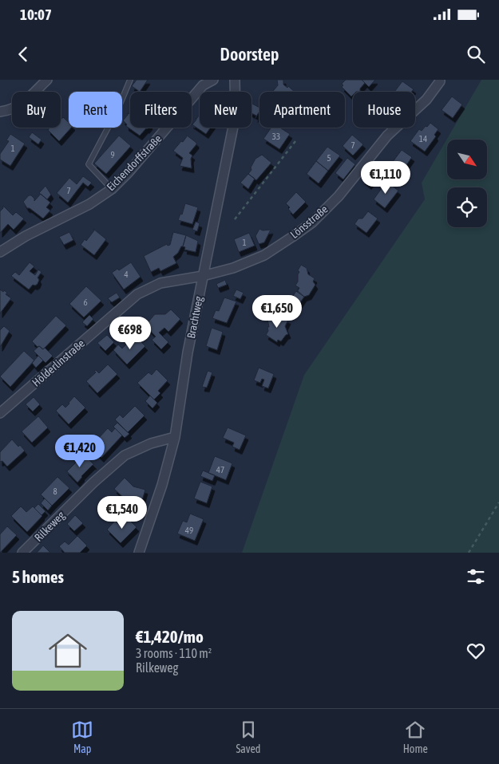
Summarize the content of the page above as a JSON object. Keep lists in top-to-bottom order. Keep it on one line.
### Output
{"streets":{"street":["Eichendorffstraße","Lönsstraße","Brachtweg","Hölderlinstraße","Rilkeweg"]},"crossings":[["Lönsstraße","Brachtweg"],["Lönsstraße","Hölderlinstraße"],["Brachtweg","Hölderlinstraße"],["Brachtweg","Rilkeweg"]],"house_numbers":["33","14","7","1","9","5","7","1","4","6","47","8","49"],"north":"bottom right","page":{"status":"10:07","header":"Doorstep","chip":["Buy","Rent","Filters","New","Apartment","House"],"price":["€1,110","€1,650","€698","€1,420","€1,540"],"heading":"5 homes","list":[{"name":"€1,420/mo","note":"3 rooms · 110 m² · Rilkeweg"}],"tabs":["Map","Saved","Home"]}}
